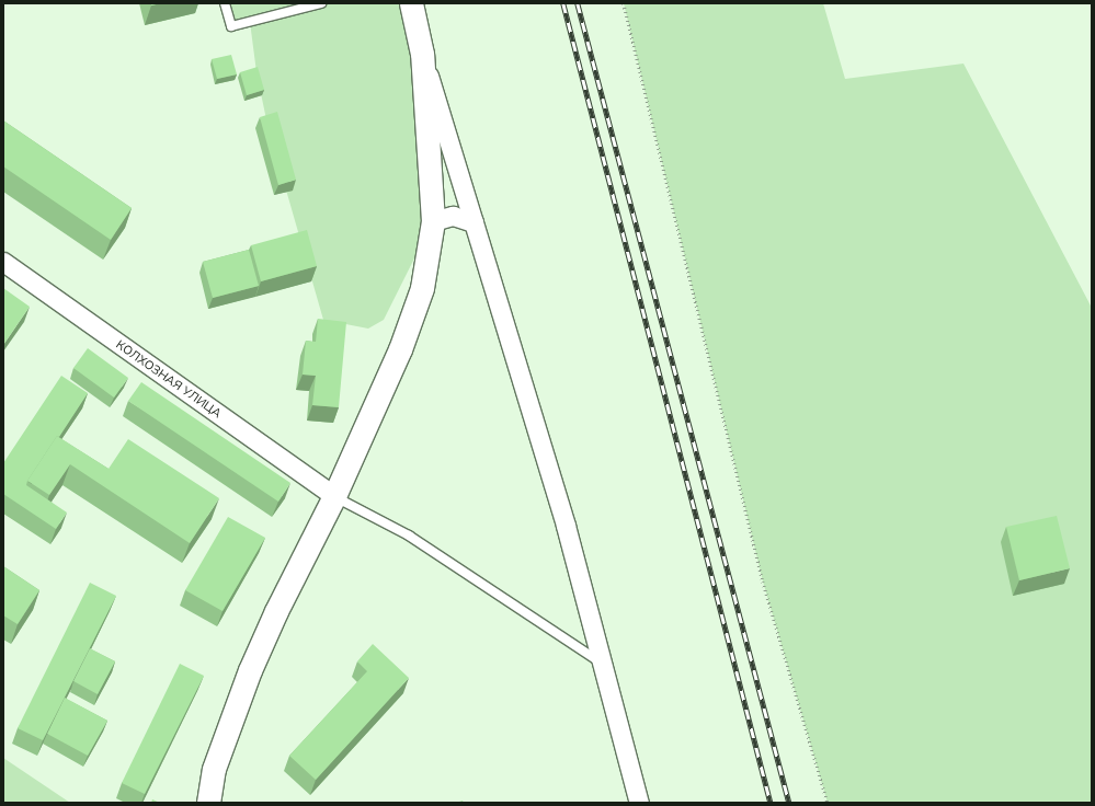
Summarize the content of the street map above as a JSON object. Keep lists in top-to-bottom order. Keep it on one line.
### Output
{"streets":{"street":["КОЛХОЗНАЯ УЛИЦА"]}}
